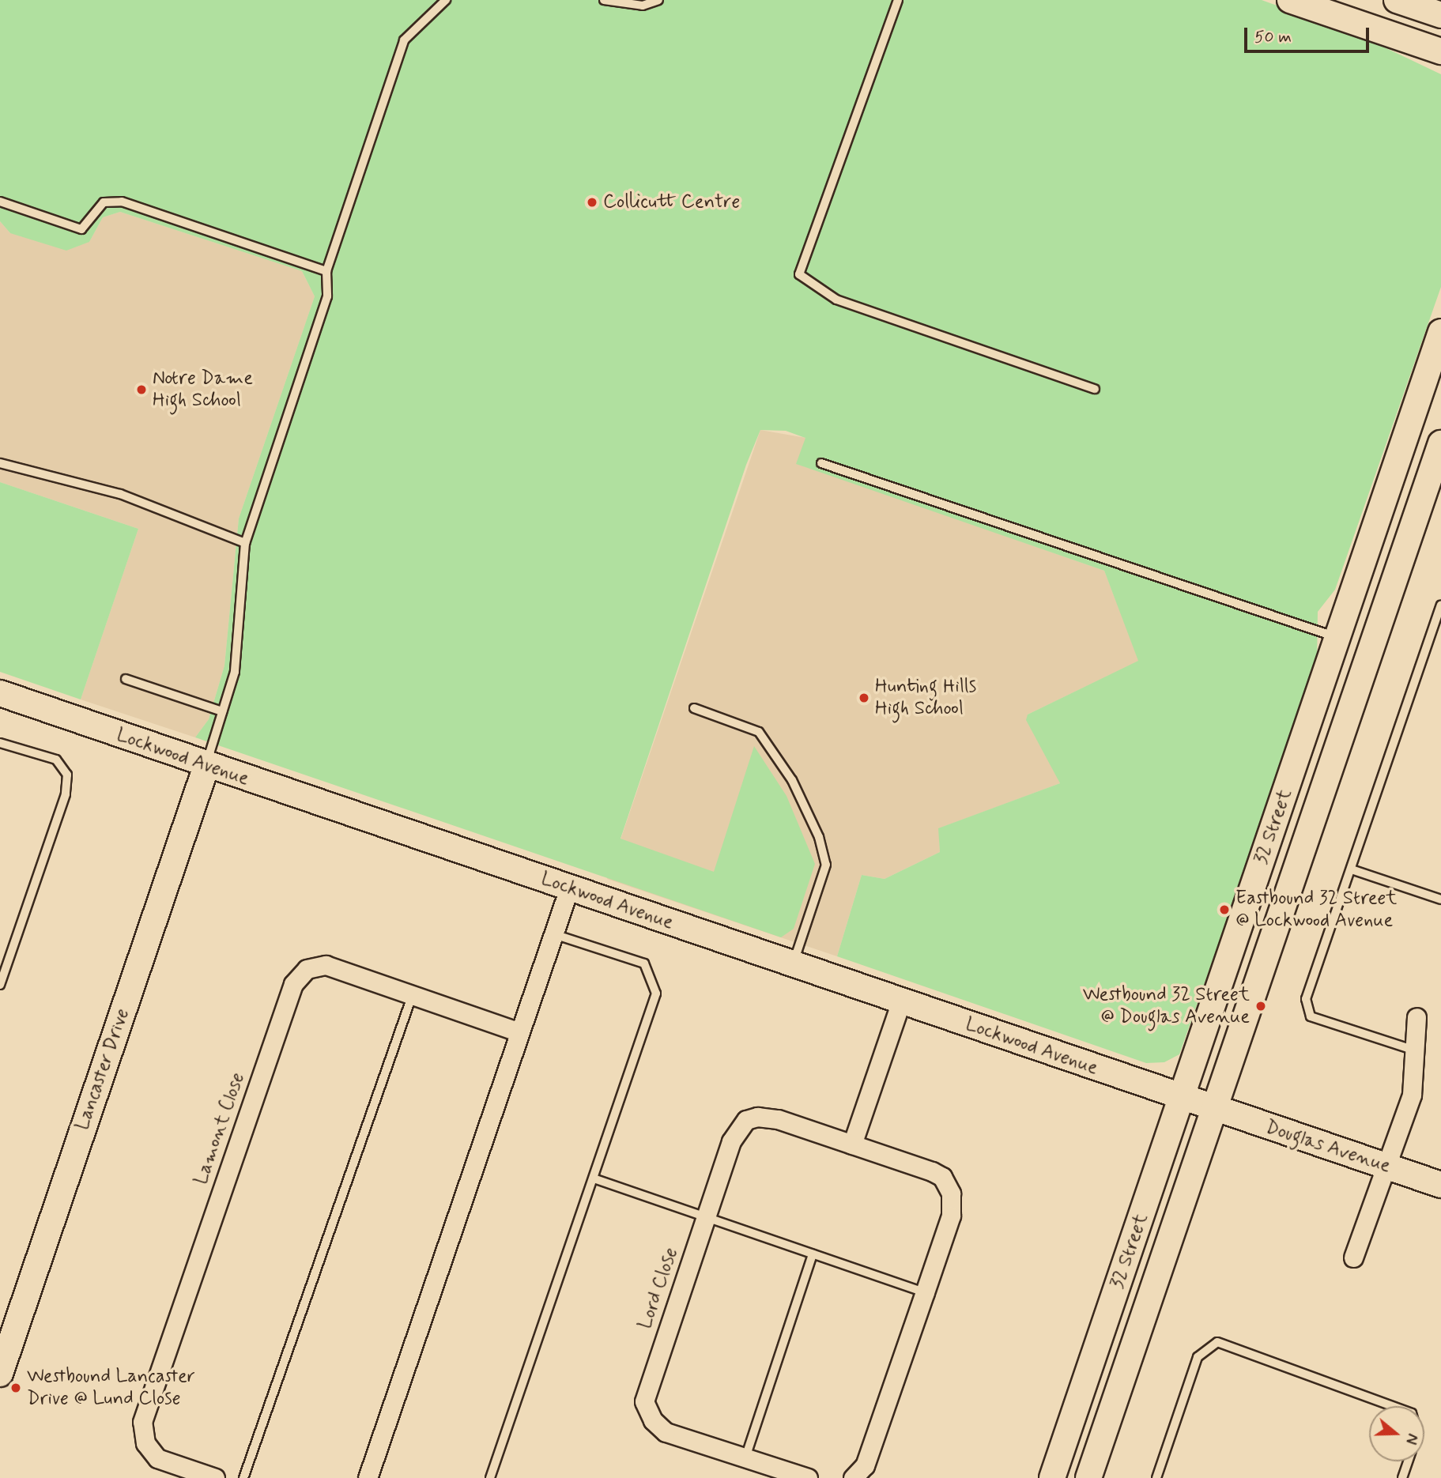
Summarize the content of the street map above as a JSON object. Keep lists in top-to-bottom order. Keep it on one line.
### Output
{"streets":{"street":["Lockwood Avenue","32 Street","Lancaster Drive","Lamont Close","Douglas Avenue","Lord Close"]},"crossings":[["Lockwood Avenue","32 Street"],["Lockwood Avenue","Lancaster Drive"],["Lockwood Avenue","Douglas Avenue"],["32 Street","Douglas Avenue"]],"places":["Collicutt Centre","Notre Dame High School","Hunting Hills High School","Eastbound 32 Street @ Lockwood Avenue","Westbound 32 Street @ Douglas Avenue","Westbound Lancaster Drive @ Lund Close"],"scale_bar":"50 m","north":"right"}
